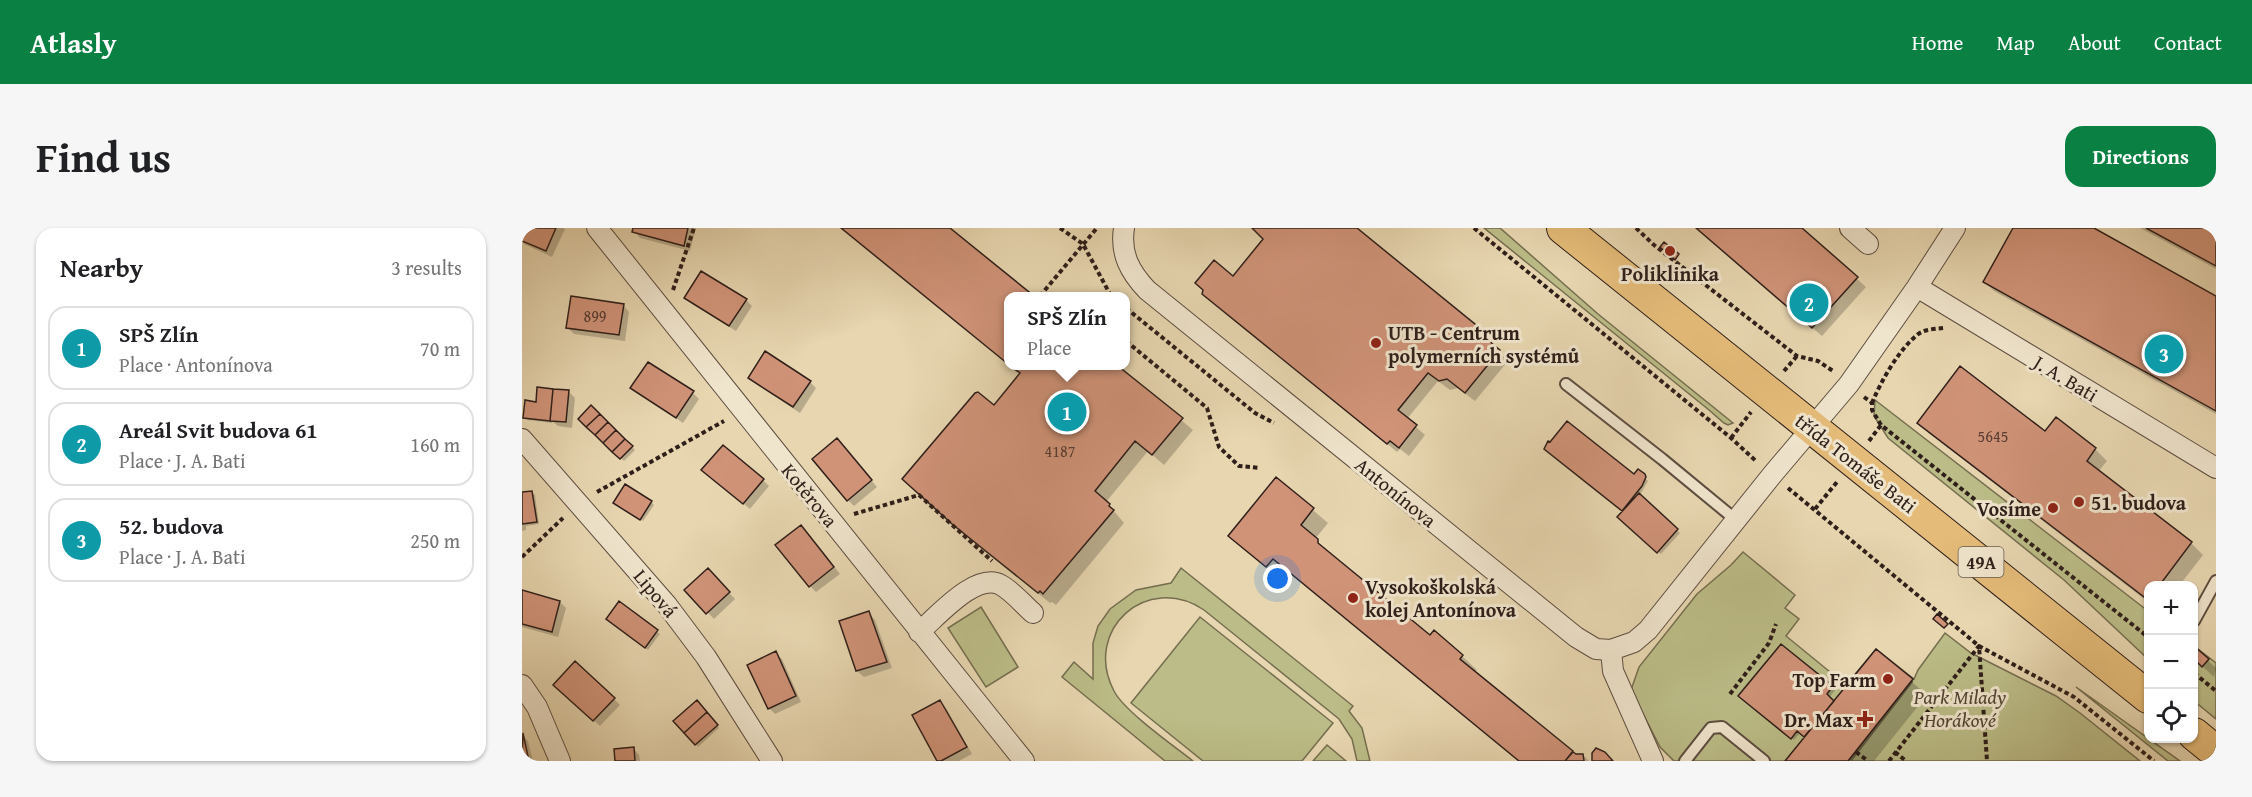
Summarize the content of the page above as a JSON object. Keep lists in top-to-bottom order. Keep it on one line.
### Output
{"streets":{"main road":["třída Tomáše Bati","49A"],"street":["J. A. Bati","Antonínova","Kotěrova","Lipová"]},"parks":["Park Milady Horákové"],"places":{"other":["Poliklinika","UTB - Centrum polymerních systémů","51. budova","Vosíme","Vysokoškolská kolej Antonínova","Top Farm"],"health":["Dr. Max"]},"house_numbers":["899","5645","4187"],"page":{"header":"Atlasly","nav":["Home","Map","About","Contact"],"title":"Find us","buttons":"Directions","heading":["Nearby","3 results"],"pins":["2","3","1"],"popup":["SPŠ Zlín","Place"],"list":[{"mark":"1","name":"SPŠ Zlín","note":"Place · Antonínova","value":"70 m"},{"mark":"2","name":"Areál Svit budova 61","note":"Place · J. A. Bati","value":"160 m"},{"mark":"3","name":"52. budova","note":"Place · J. A. Bati","value":"250 m"}],"map_buttons":["+","−"]}}
